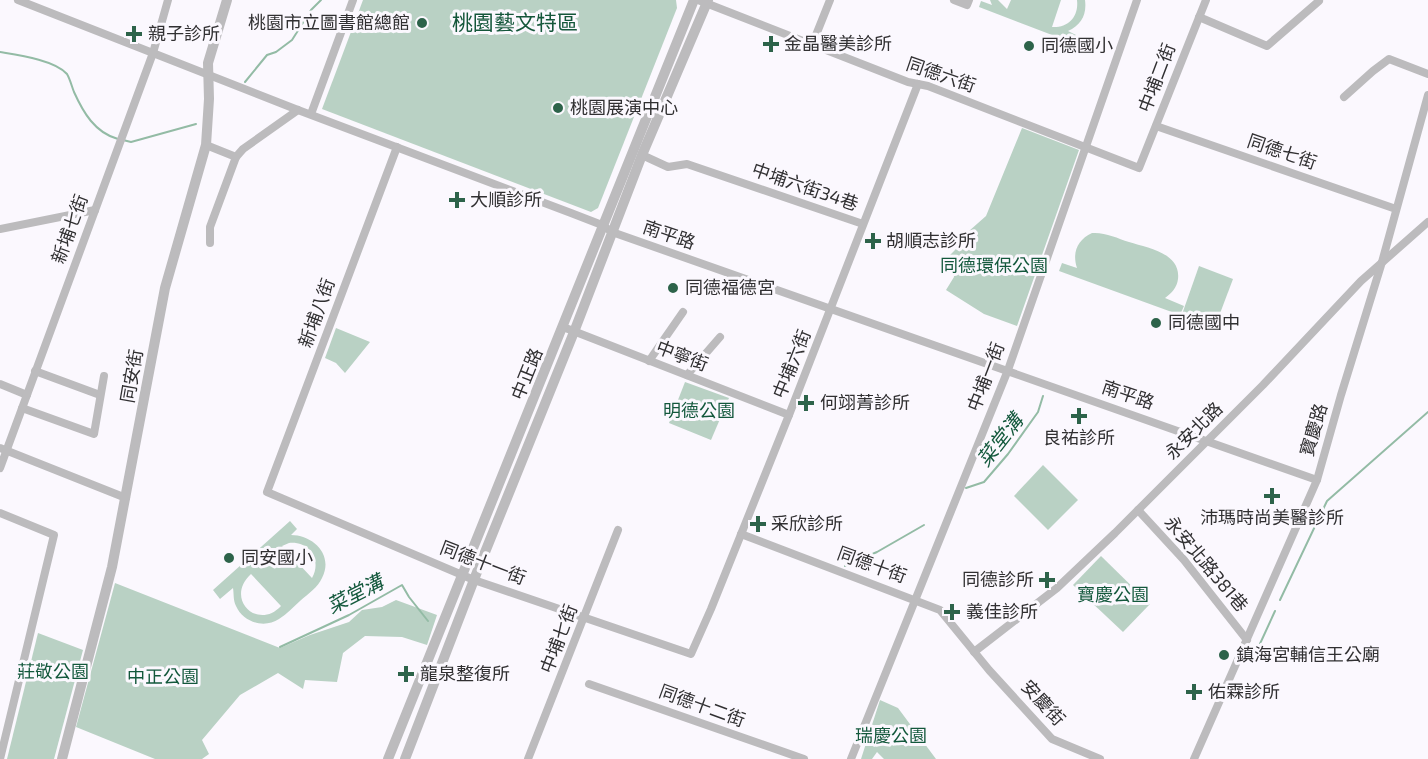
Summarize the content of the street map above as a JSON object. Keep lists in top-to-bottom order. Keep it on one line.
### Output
{"streets":{"street":["同德六街","中埔二街","同德七街","中埔六街34巷","新埔七街","南平路","新埔八街","中寧街","中埔六街","中正路","同安街","中埔一街","寶慶路","永安北路","同德十一街","永安北路381巷","同德十街","中埔七街","安慶街","同德十二街"]},"crossings":[["同德六街","中埔二街"],["同德六街","中埔六街"],["同德六街","中正路"],["同德六街","中埔一街"],["中埔二街","同德七街"],["同德七街","寶慶路"],["中埔六街34巷","中埔六街"],["中埔六街34巷","中正路"],["新埔七街","南平路"],["南平路","新埔八街"],["南平路","中埔六街"],["南平路","中正路"],["南平路","同安街"],["南平路","中埔一街"],["南平路","寶慶路"],["南平路","永安北路"],["新埔八街","同德十一街"],["中寧街","中埔六街"],["中寧街","中正路"],["中埔六街","同德十一街"],["中埔六街","同德十街"],["中正路","同德十一街"],["中埔一街","同德十街"],["寶慶路","永安北路"],["寶慶路","永安北路381巷"],["永安北路","永安北路381巷"],["永安北路","同德十街"],["永安北路","安慶街"],["同德十一街","中埔七街"],["同德十街","安慶街"]],"districts":["桃園藝文特區"],"water":["菜堂溝"],"parks":["同德環保公園","明德公園","寶慶公園","莊敬公園","中正公園","瑞慶公園"],"places":{"other":["桃園市立圖書館總館","同德國小","桃園展演中心","同德福德宮","同德國中","同安國小","鎮海宮輔信王公廟"],"health":["親子診所","金晶醫美診所","大順診所","胡順志診所","何翊菁診所","良祐診所","沛瑪時尚美醫診所","采欣診所","同德診所","義佳診所","龍泉整復所","佑霖診所"]}}
